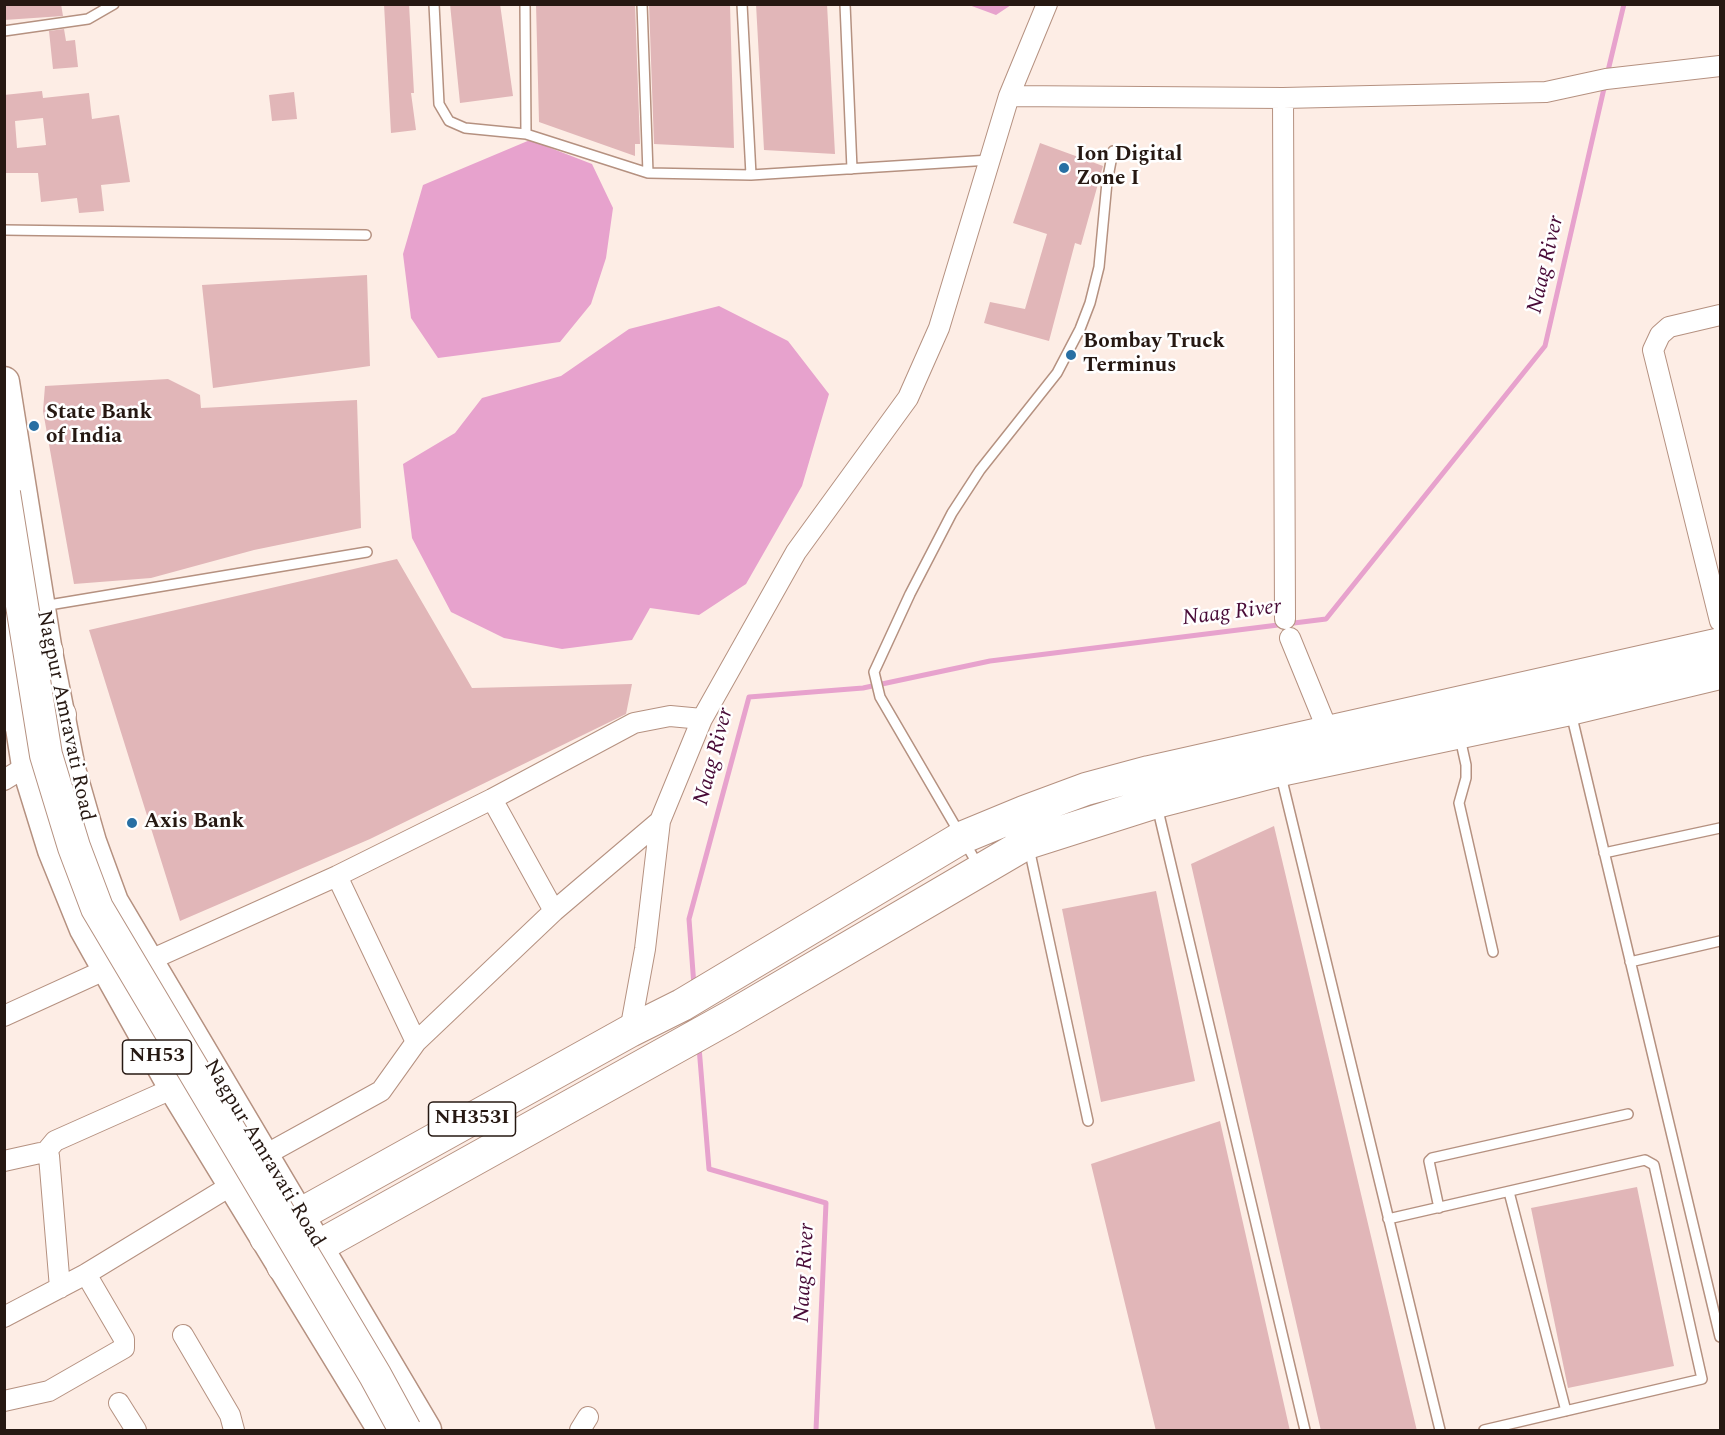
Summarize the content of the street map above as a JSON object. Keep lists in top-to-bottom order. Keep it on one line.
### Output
{"streets":{"highway":["NH353I"],"main road":["Nagpur Amravati Road","NH53"]},"crossings":[["Nagpur Amravati Road","NH353I"]],"water":["Naag River"],"places":["Ion Digital Zone I","Bombay Truck Terminus","State Bank of India","Axis Bank"]}
